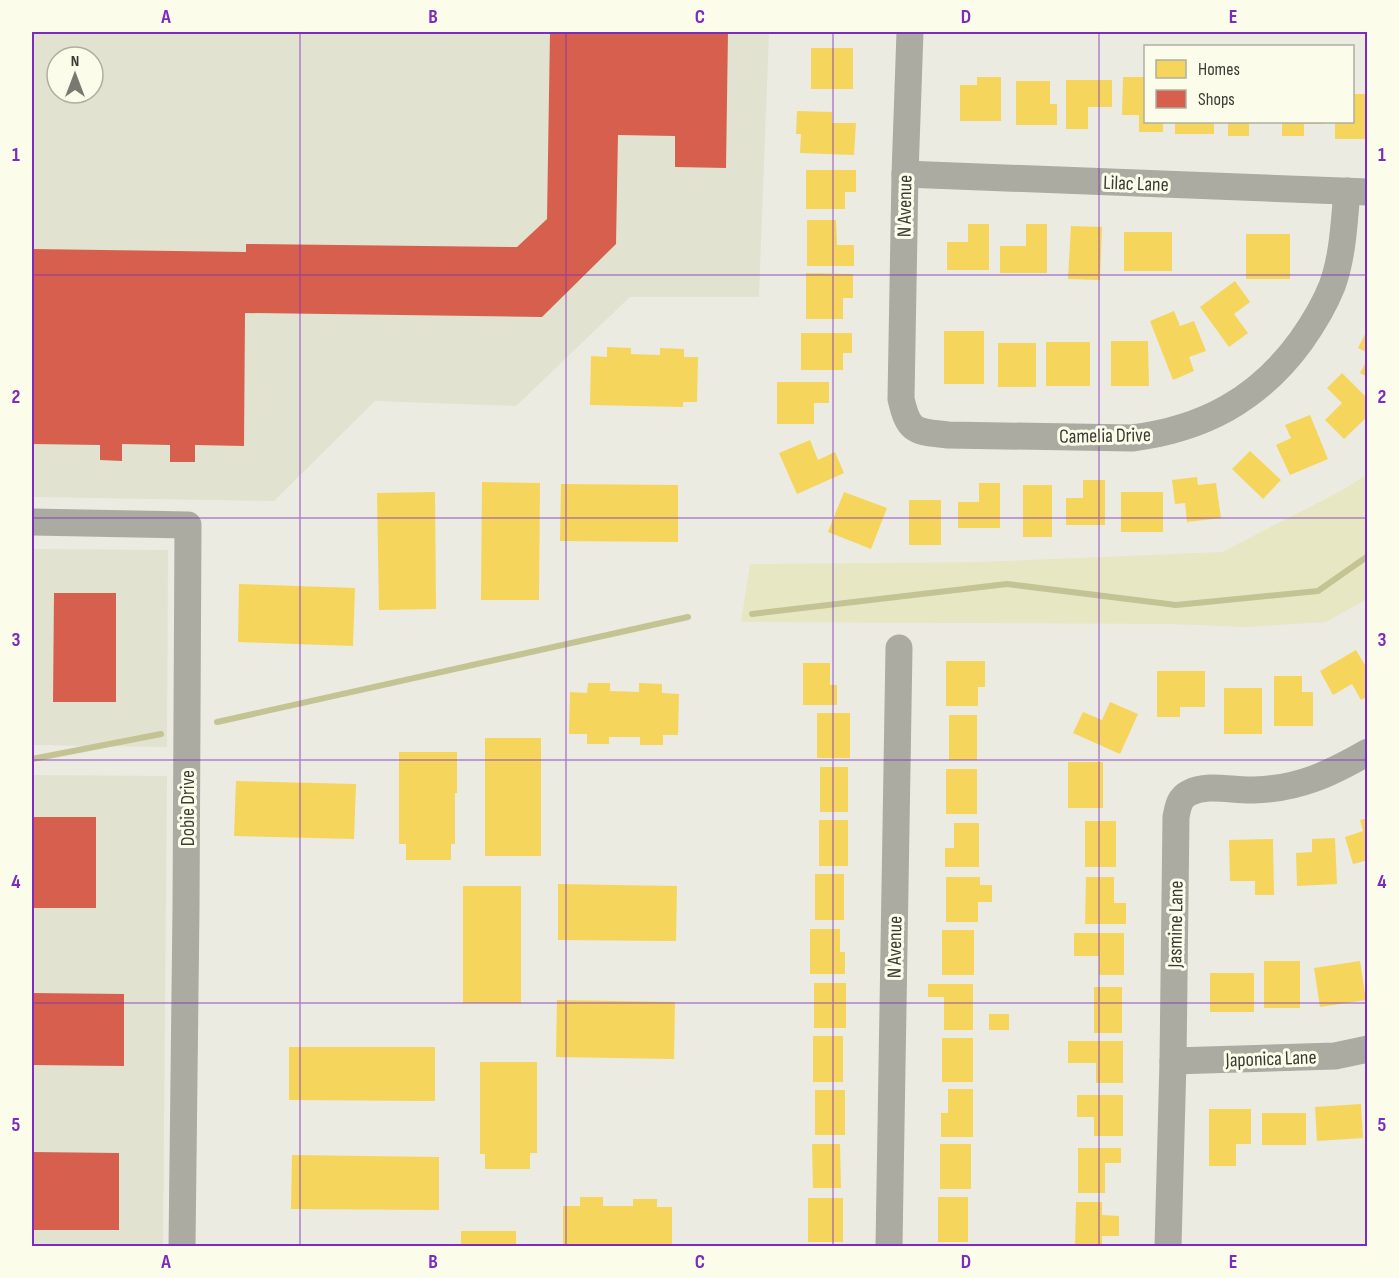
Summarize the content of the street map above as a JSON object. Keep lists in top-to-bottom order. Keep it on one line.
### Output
{"streets":{"street":["Lilac Lane","N Avenue","Camelia Drive","Dobie Drive","Jasmine Lane","Japonica Lane"]},"crossings":[["Lilac Lane","N Avenue"],["Lilac Lane","Camelia Drive"],["N Avenue","Camelia Drive"],["Jasmine Lane","Japonica Lane"]],"legend":["Homes","Shops"],"north":"top","grid":{"columns":["A","B","C","D","E"],"rows":["1","2","3","4","5"]}}
